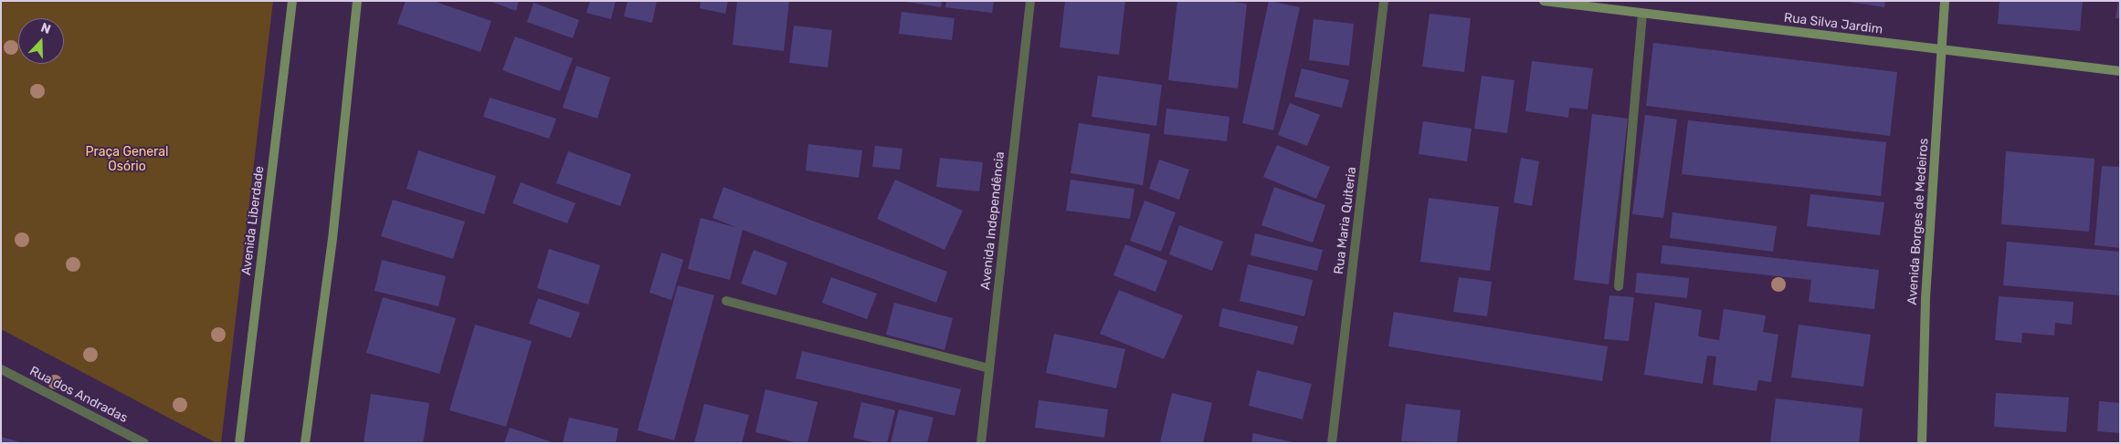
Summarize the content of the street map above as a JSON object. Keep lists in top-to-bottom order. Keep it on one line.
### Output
{"streets":{"street":["Rua Silva Jardim","Avenida Liberdade","Avenida Independência","Rua Maria Quiteria","Avenida Borges de Medeiros","Rua dos Andradas"]},"crossings":[["Rua Silva Jardim","Avenida Borges de Medeiros"]],"parks":["Praça General Osório"],"north":"top"}
